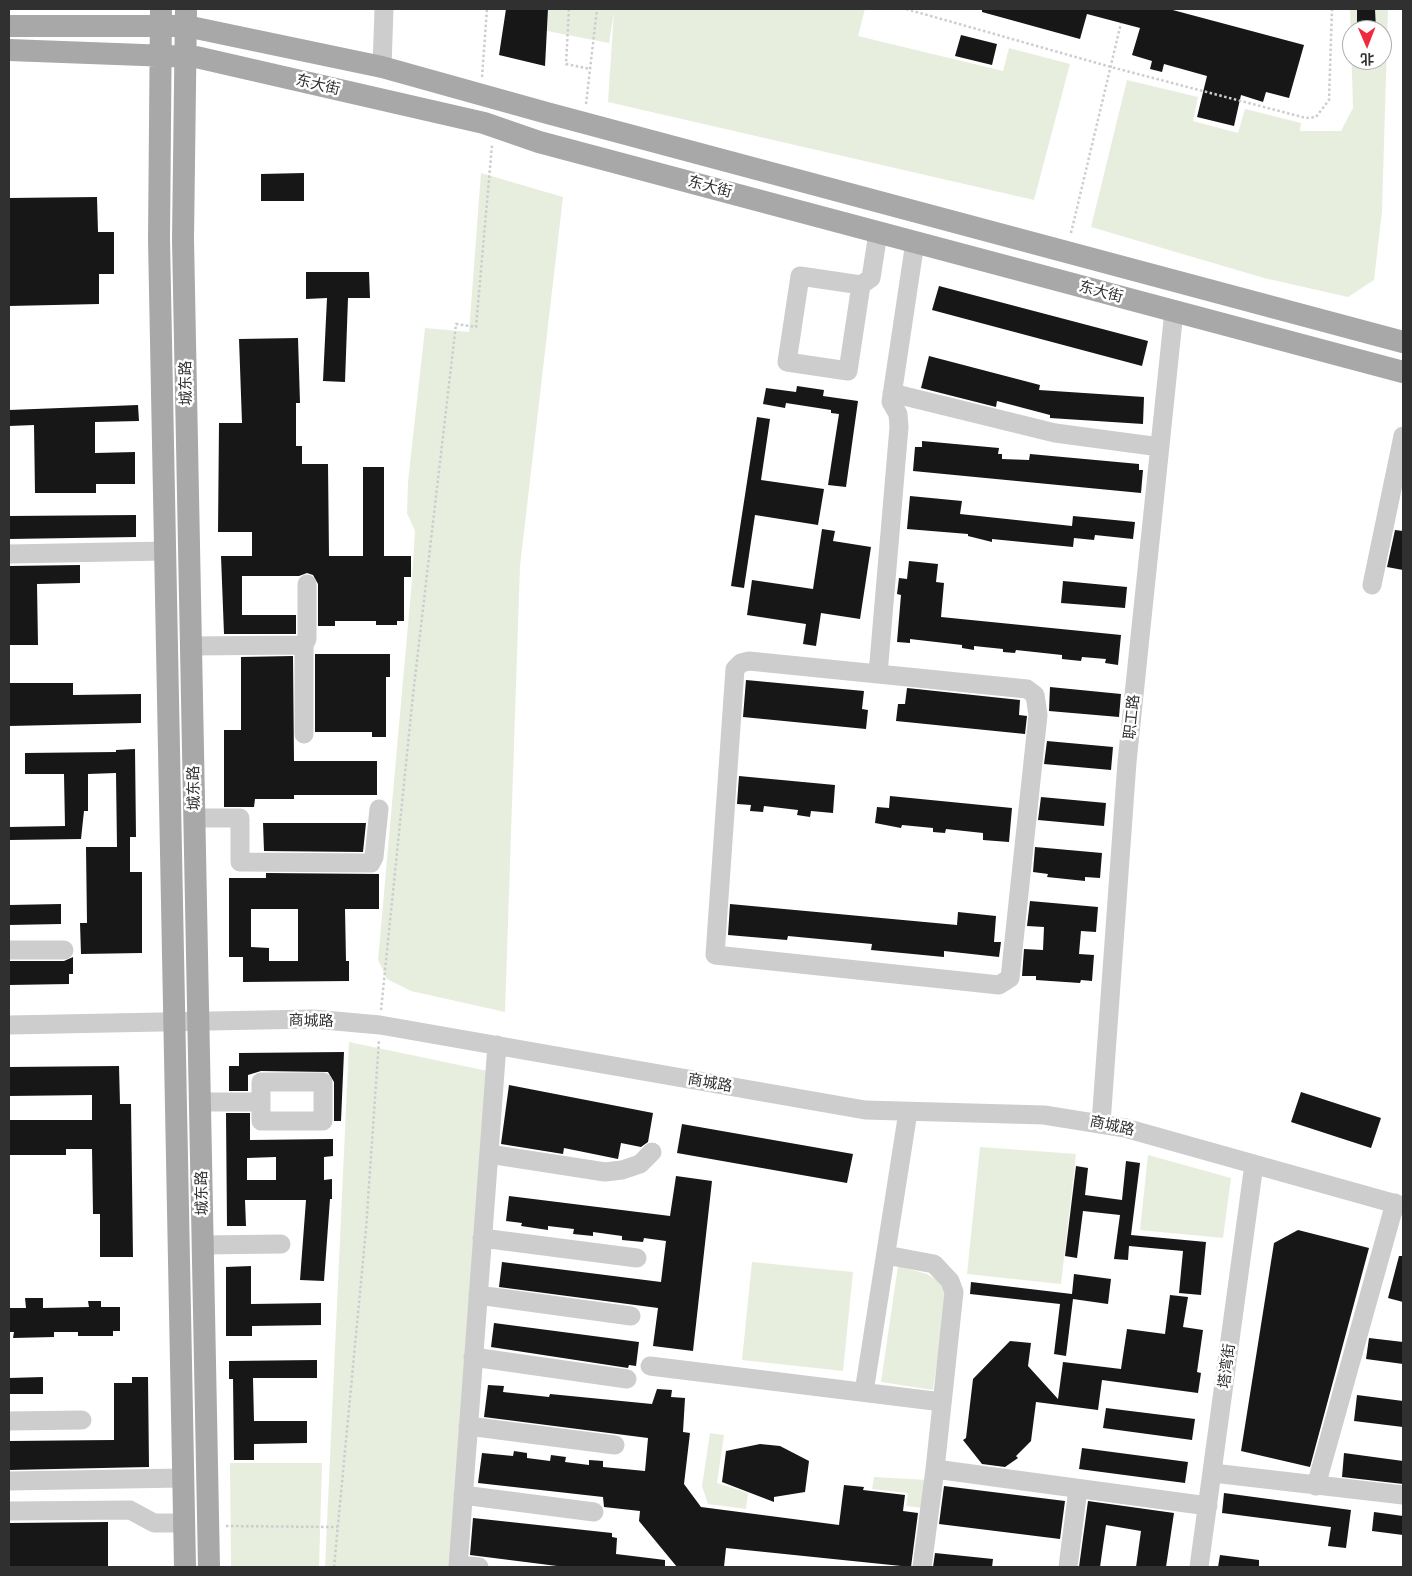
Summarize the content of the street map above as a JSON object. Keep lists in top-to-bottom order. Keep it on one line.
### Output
{"streets":{"main road":["东大街","城东路"],"street":["职工路","商城路","塔湾街"]},"crossings":[["东大街","城东路"],["东大街","职工路"],["城东路","商城路"],["职工路","商城路"],["商城路","塔湾街"]],"north":"bottom"}
